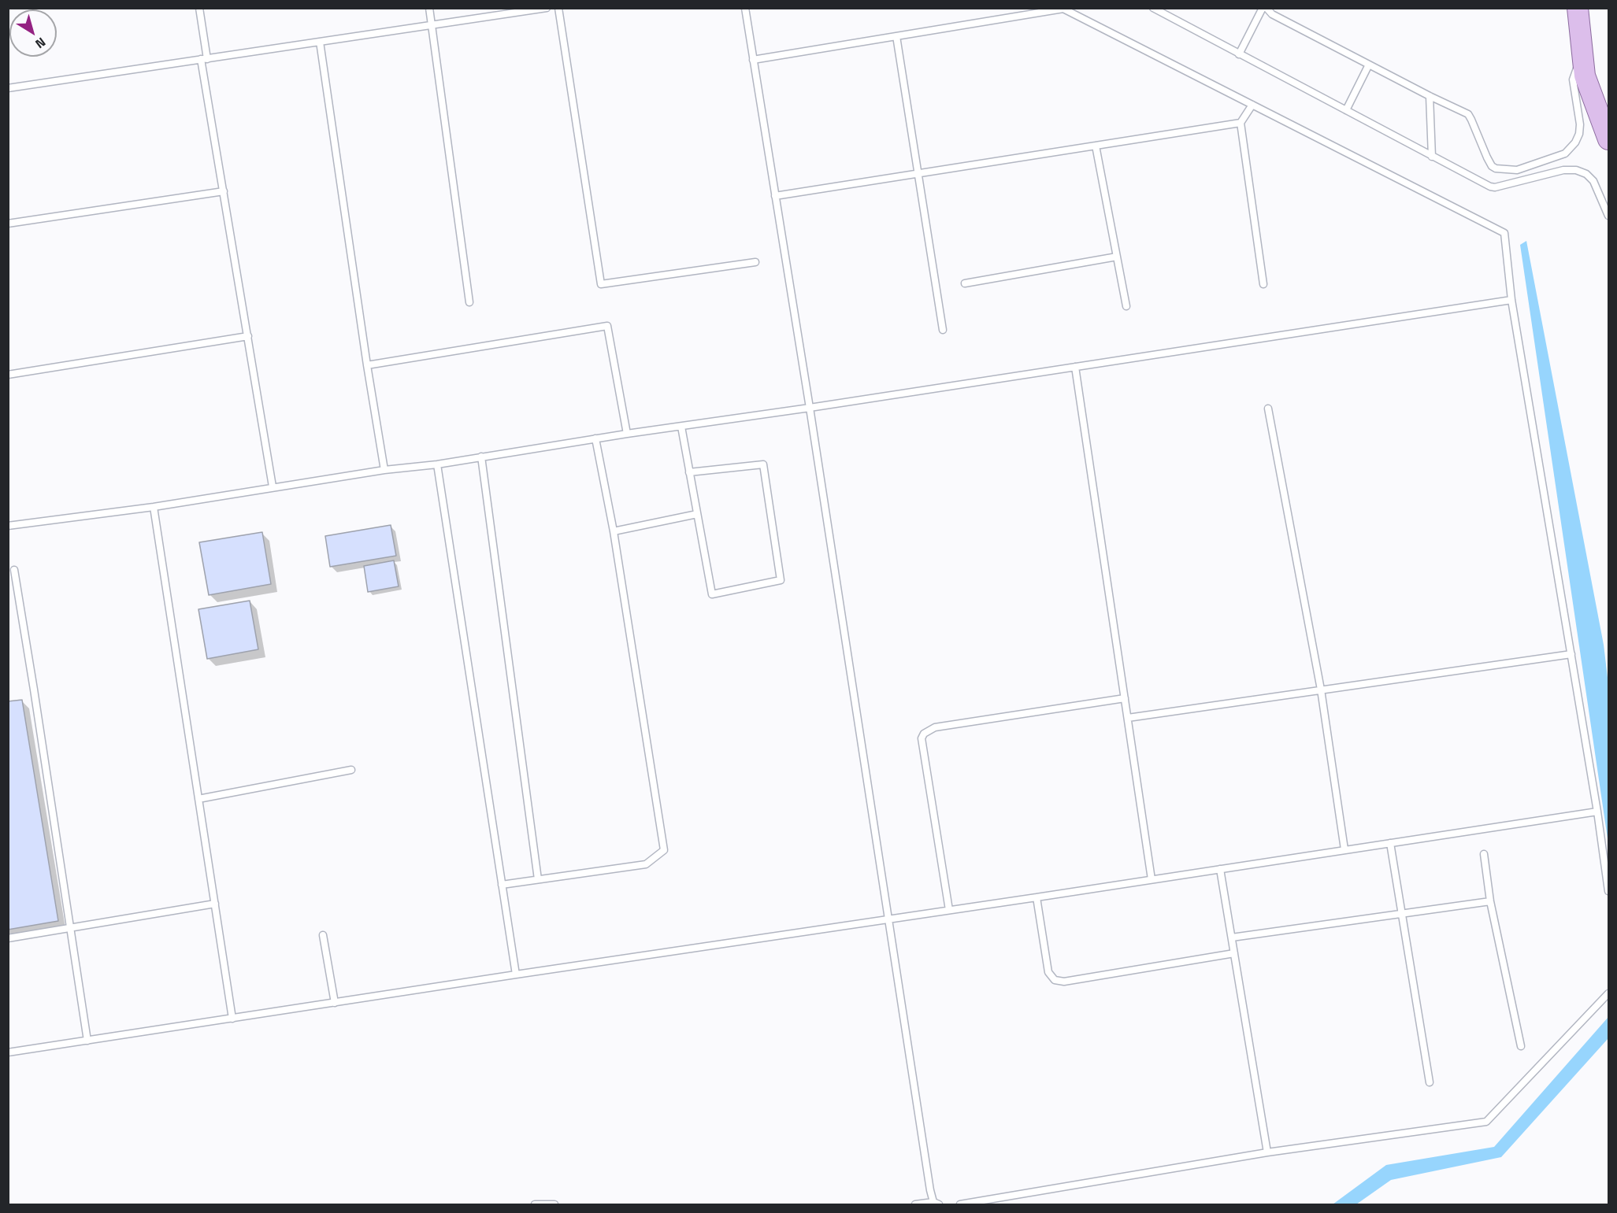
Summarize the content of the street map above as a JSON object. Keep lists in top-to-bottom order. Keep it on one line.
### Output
{"north":"bottom right"}
